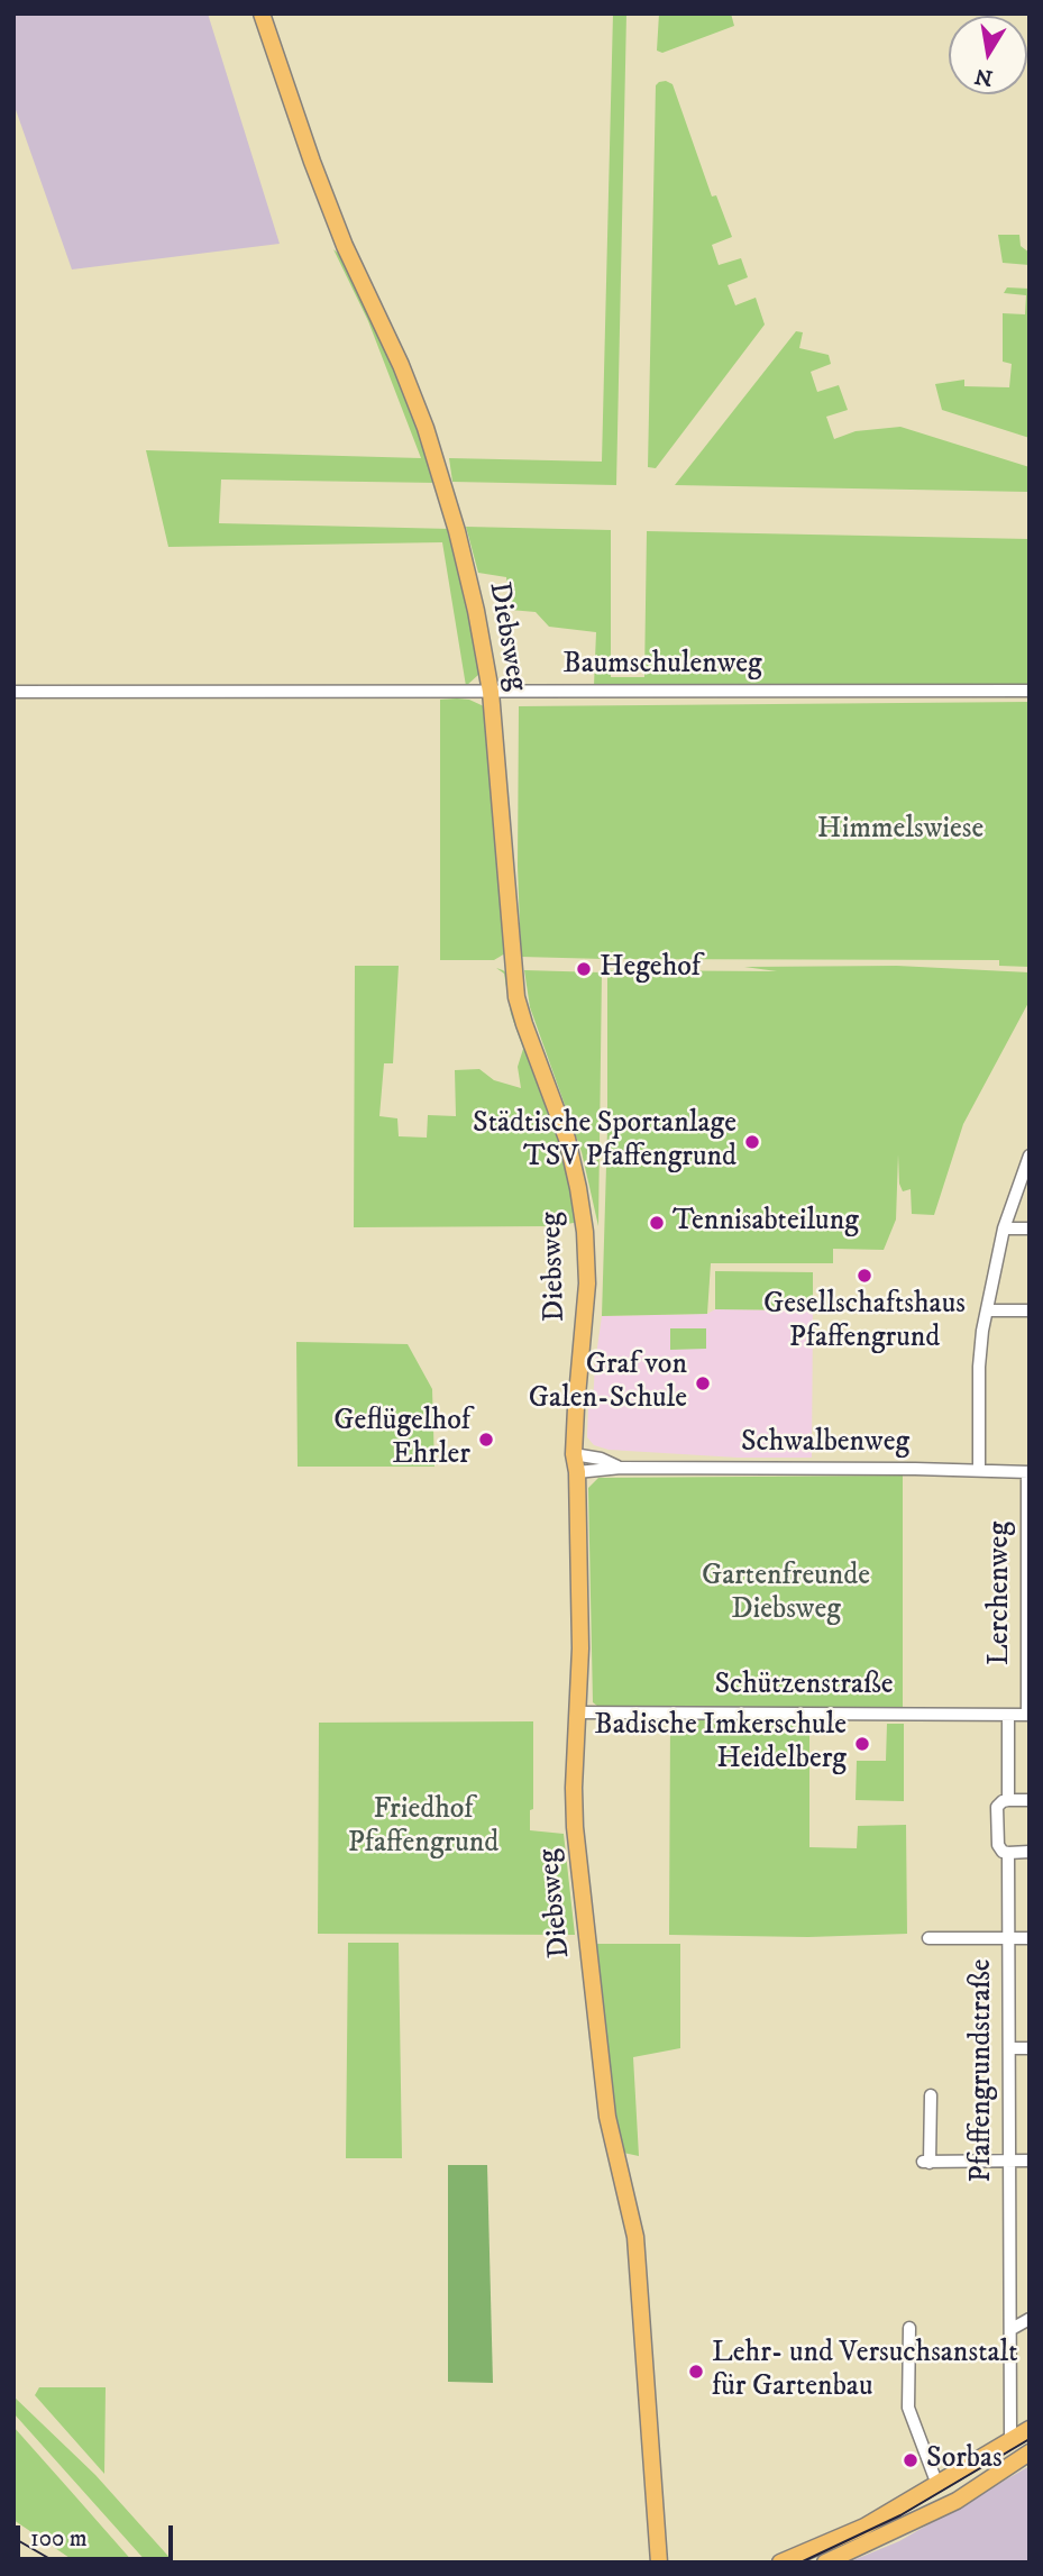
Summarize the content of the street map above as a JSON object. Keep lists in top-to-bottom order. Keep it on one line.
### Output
{"streets":{"main road":["Diebsweg"],"street":["Baumschulenweg","Schwalbenweg","Lerchenweg","Schützenstraße","Pfaffengrundstraße"]},"crossings":[["Diebsweg","Baumschulenweg"],["Diebsweg","Schwalbenweg"],["Diebsweg","Schützenstraße"],["Schwalbenweg","Lerchenweg"],["Lerchenweg","Schützenstraße"],["Schützenstraße","Pfaffengrundstraße"]],"parks":["Himmelswiese","Gartenfreunde Diebsweg","Friedhof Pfaffengrund"],"places":["Hegehof","Städtische Sportanlage TSV Pfaffengrund","Tennisabteilung","Gesellschaftshaus Pfaffengrund","Graf von Galen-Schule","Geflügelhof Ehrler","Badische Imkerschule Heidelberg","Lehr- und Versuchsanstalt für Gartenbau","Sorbas"],"scale_bar":"100 m","north":"bottom"}
